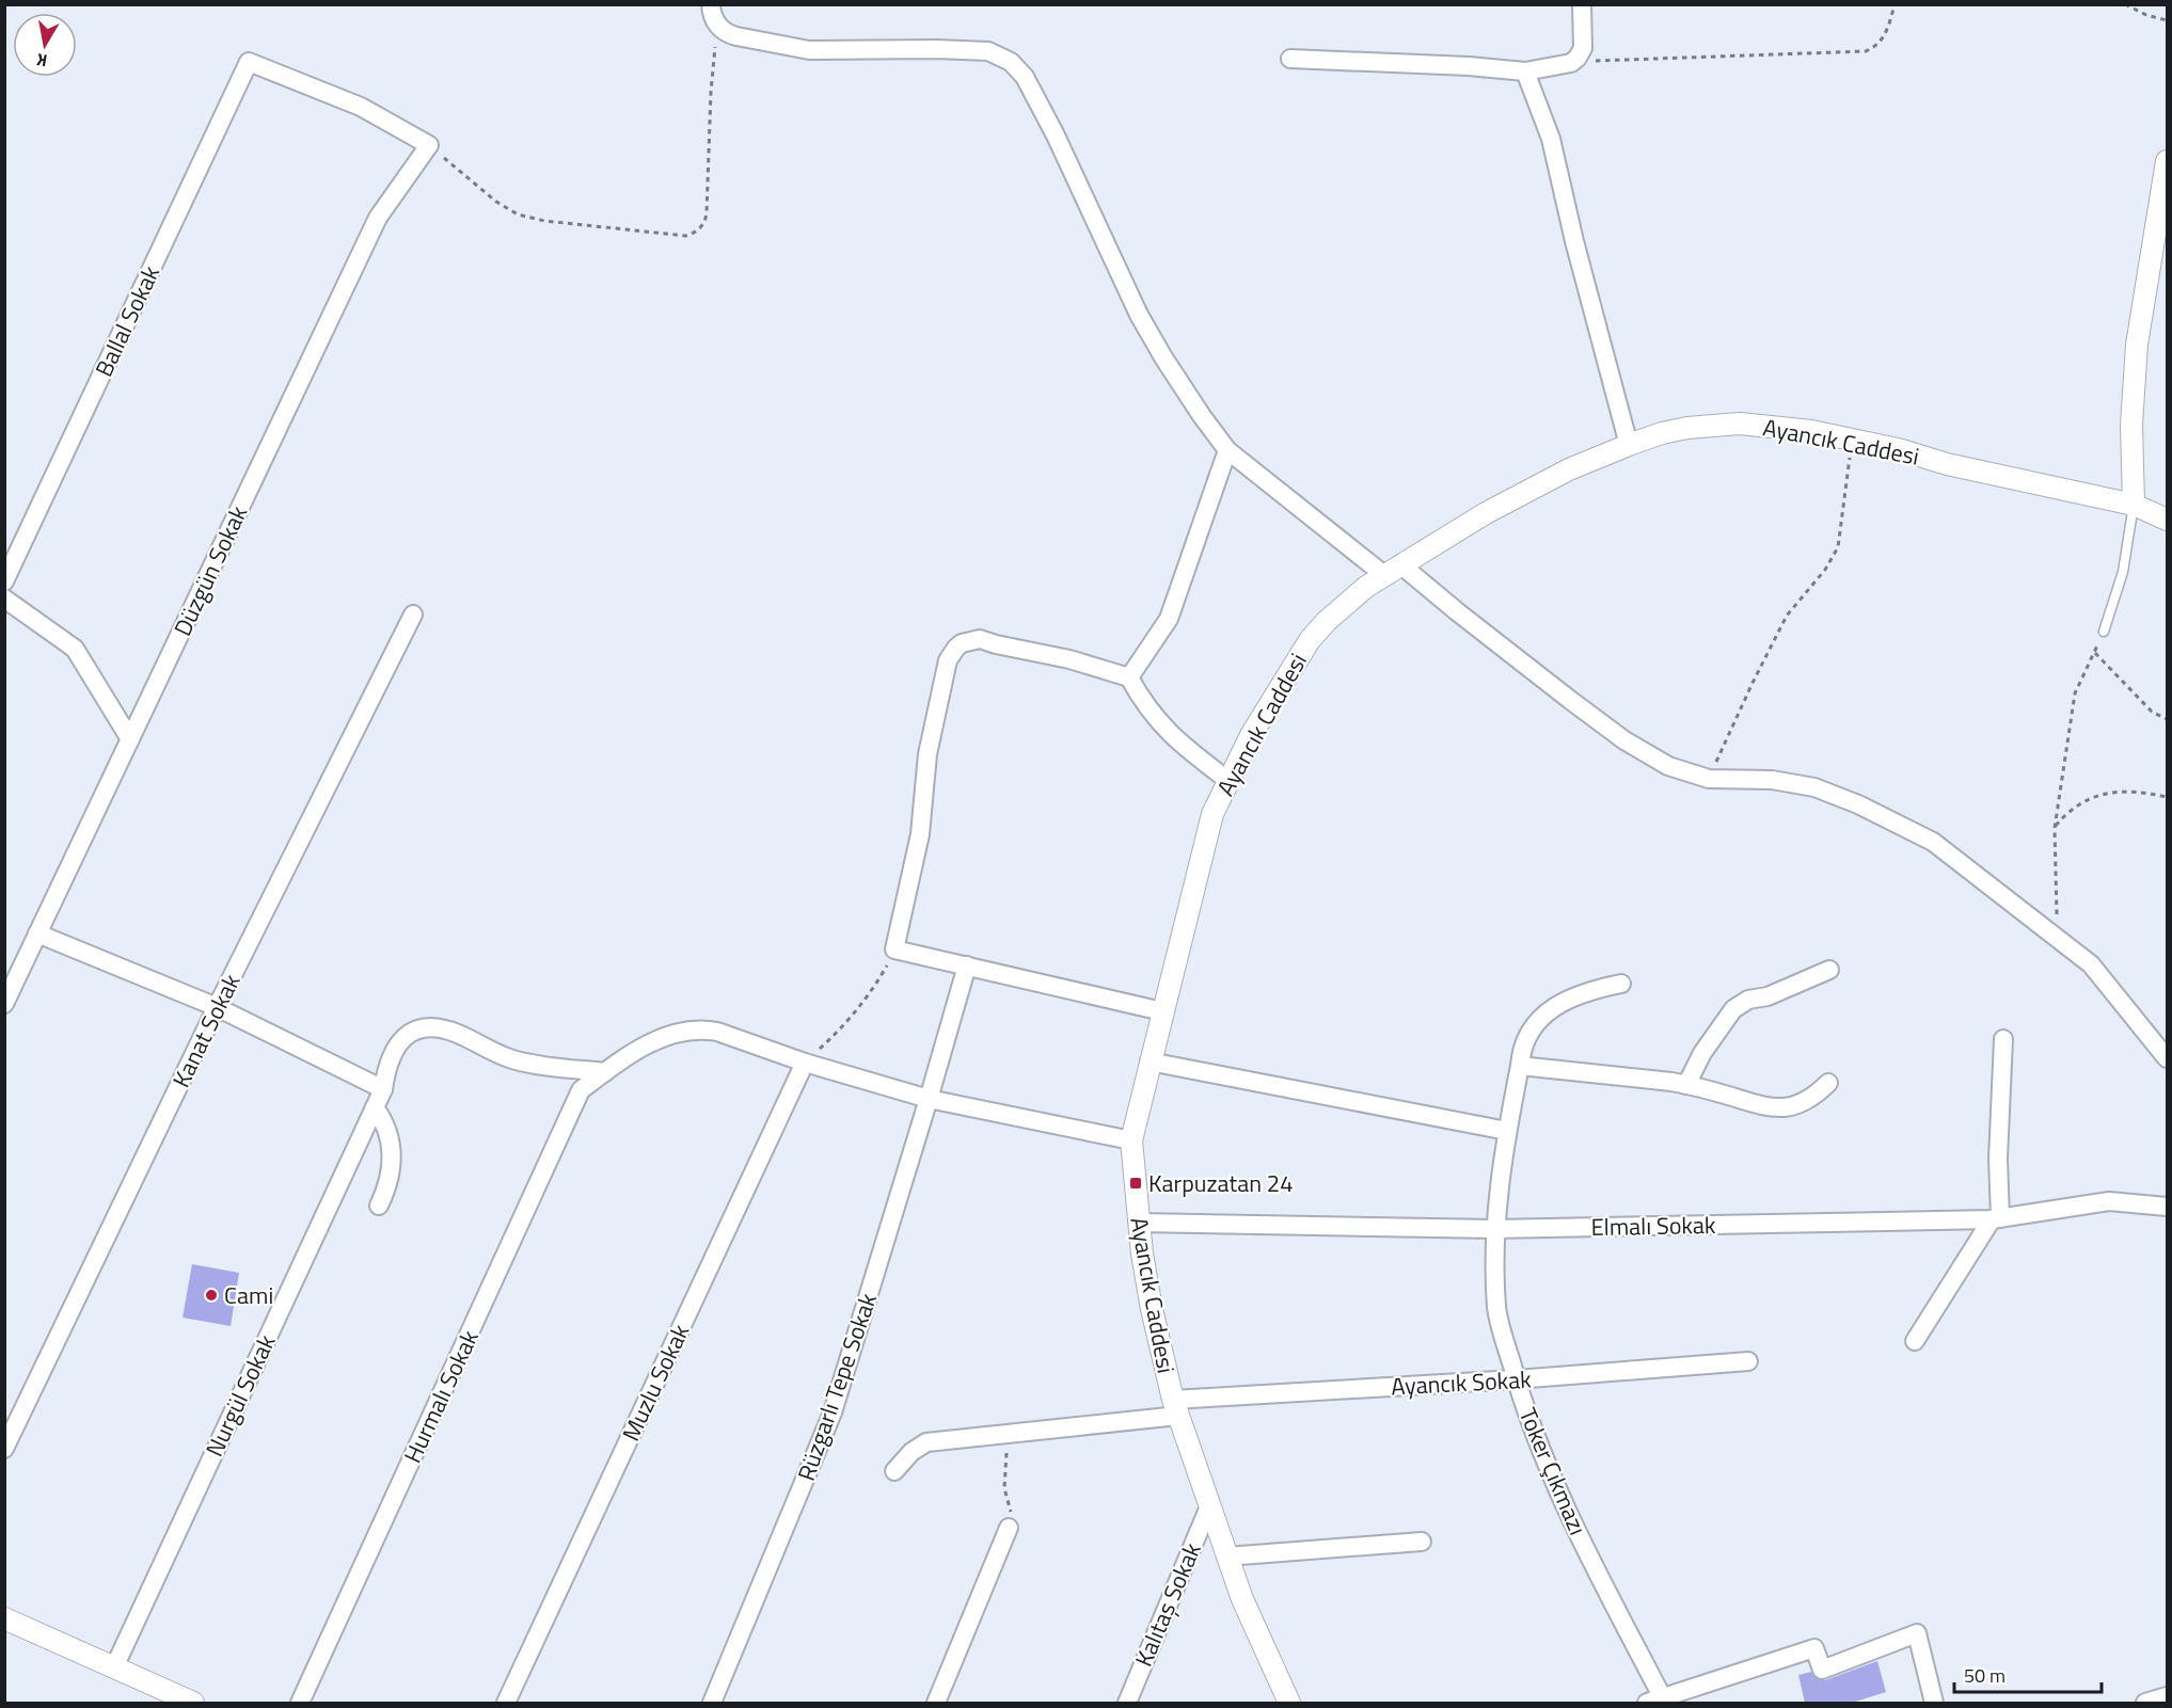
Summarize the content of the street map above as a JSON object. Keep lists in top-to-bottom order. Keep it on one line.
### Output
{"streets":{"street":["Ballal Sokak","Ayancık Caddesi","Düzgün Sokak","Kanat Sokak","Elmalı Sokak","Muzlu Sokak","Ayancık Sokak","Rüzgarlı Tepe Sokak","Nurgül Sokak","Hurmalı Sokak","Toker Çıkmazı","Kalıtaş Sokak"]},"crossings":[["Ballal Sokak","Düzgün Sokak"],["Ayancık Caddesi","Elmalı Sokak"],["Ayancık Caddesi","Ayancık Sokak"],["Ayancık Caddesi","Kalıtaş Sokak"],["Elmalı Sokak","Toker Çıkmazı"],["Ayancık Sokak","Toker Çıkmazı"],["Nurgül Sokak","Hurmalı Sokak"]],"places":{"transit":["Karpuzatan 24"],"other":["Cami"]},"scale_bar":"50 m","north":"bottom"}
